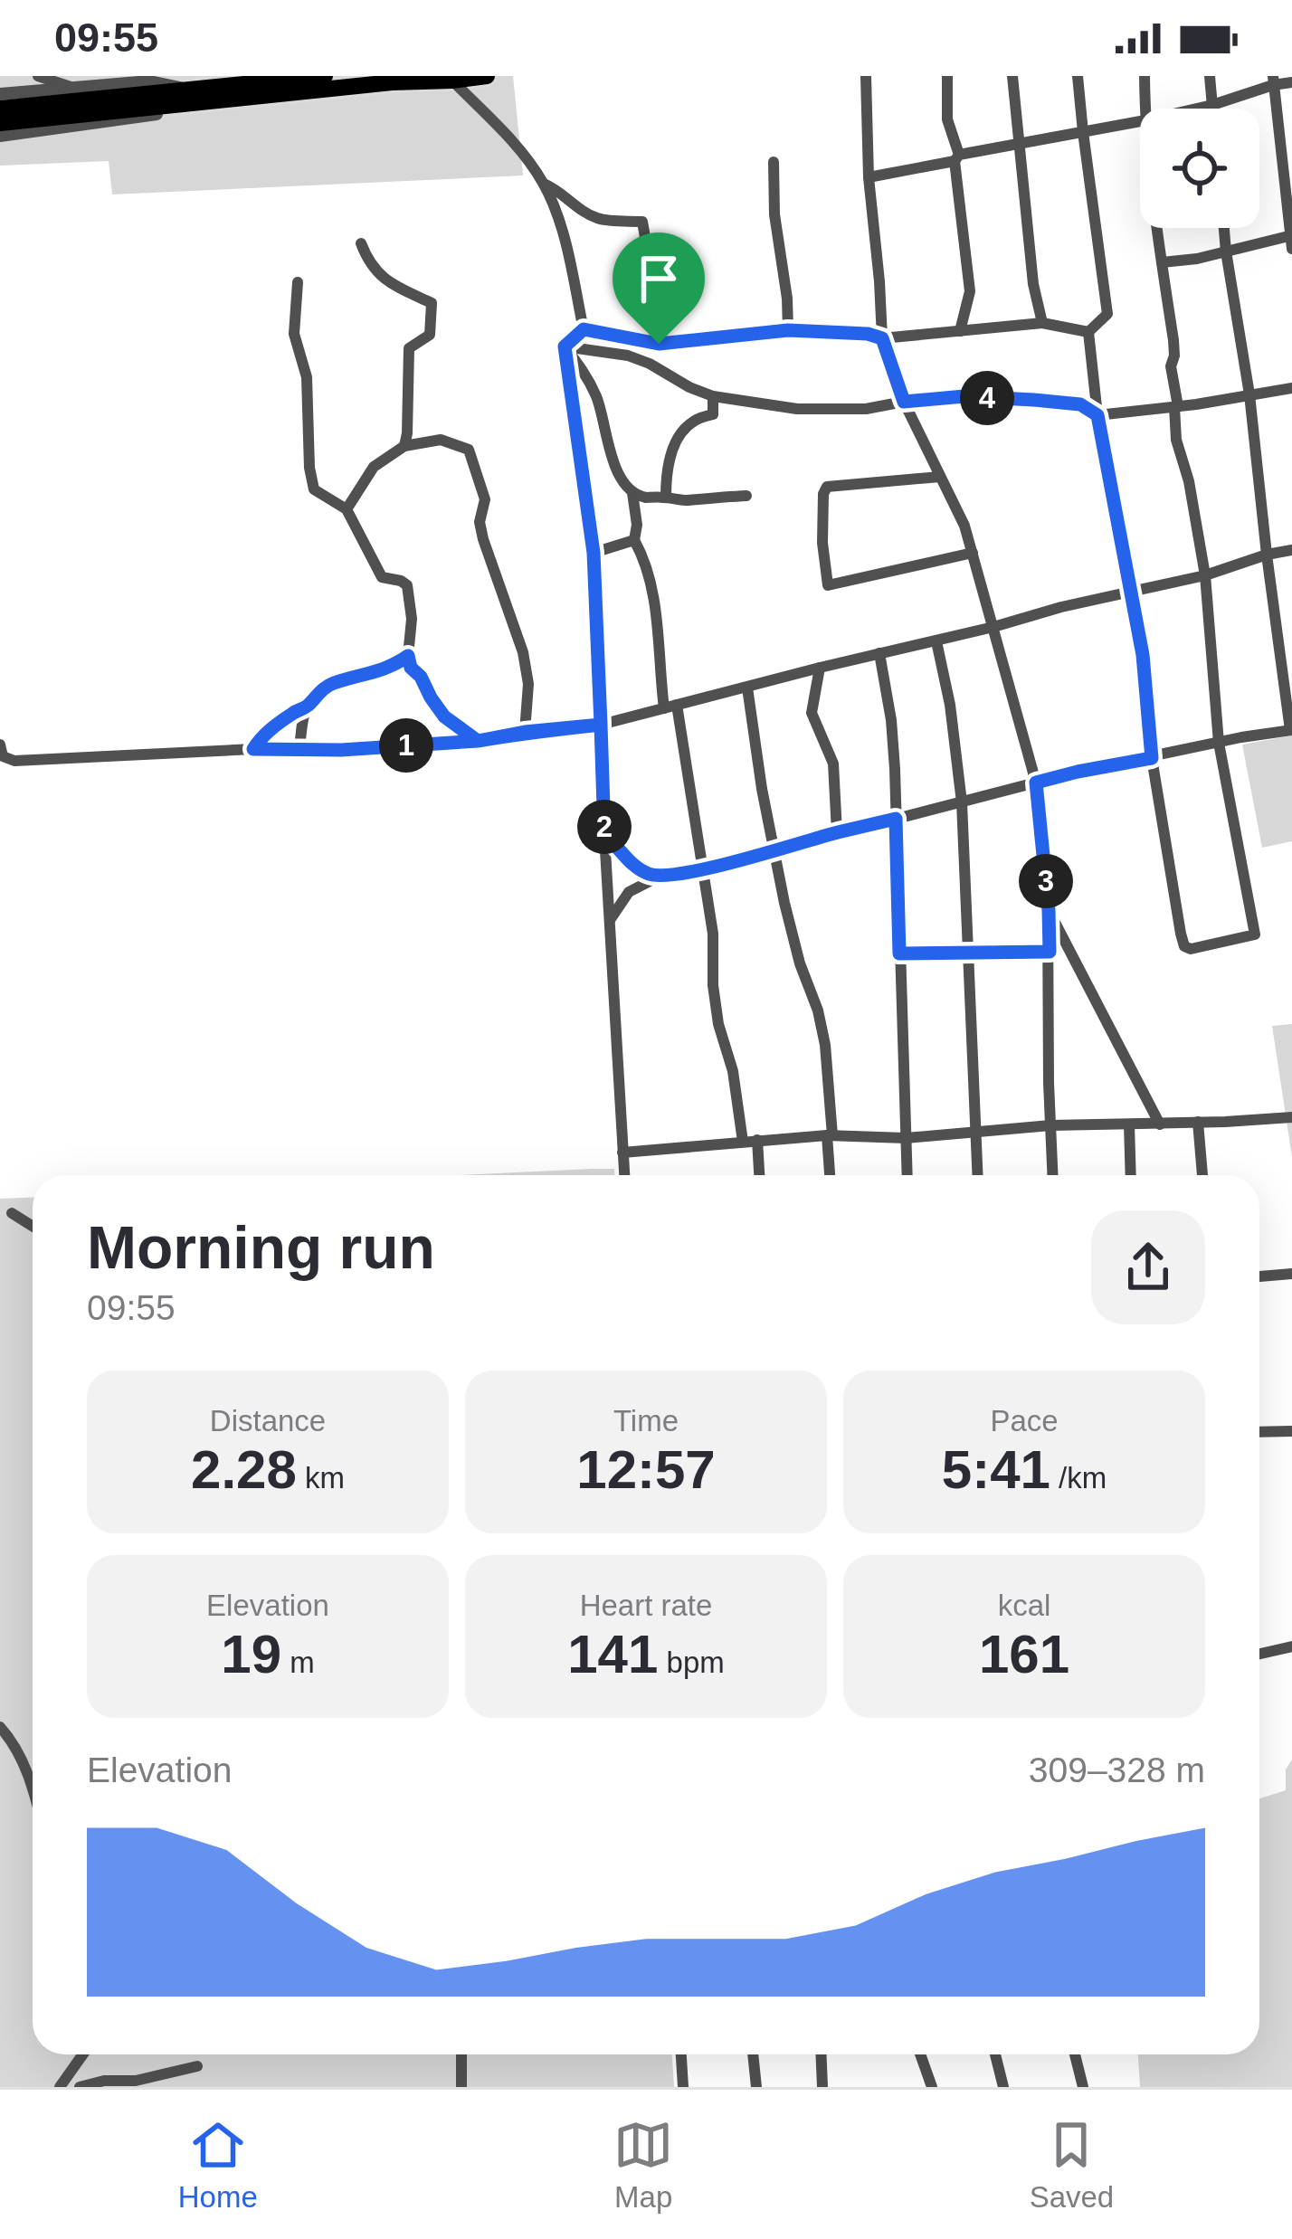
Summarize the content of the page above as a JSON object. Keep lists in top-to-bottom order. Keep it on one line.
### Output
{"page":{"status":"09:55","pins":["4","1","2","3"],"heading":["Morning run","09:55"],"stats":[["Distance","2.28 km"],["Time","12:57"],["Pace","5:41 /km"],["Elevation","19 m"],["Heart rate","141 bpm"],["kcal","161"]],"chart":["Elevation","309–328 m"],"tabs":["Home","Map","Saved"]}}
